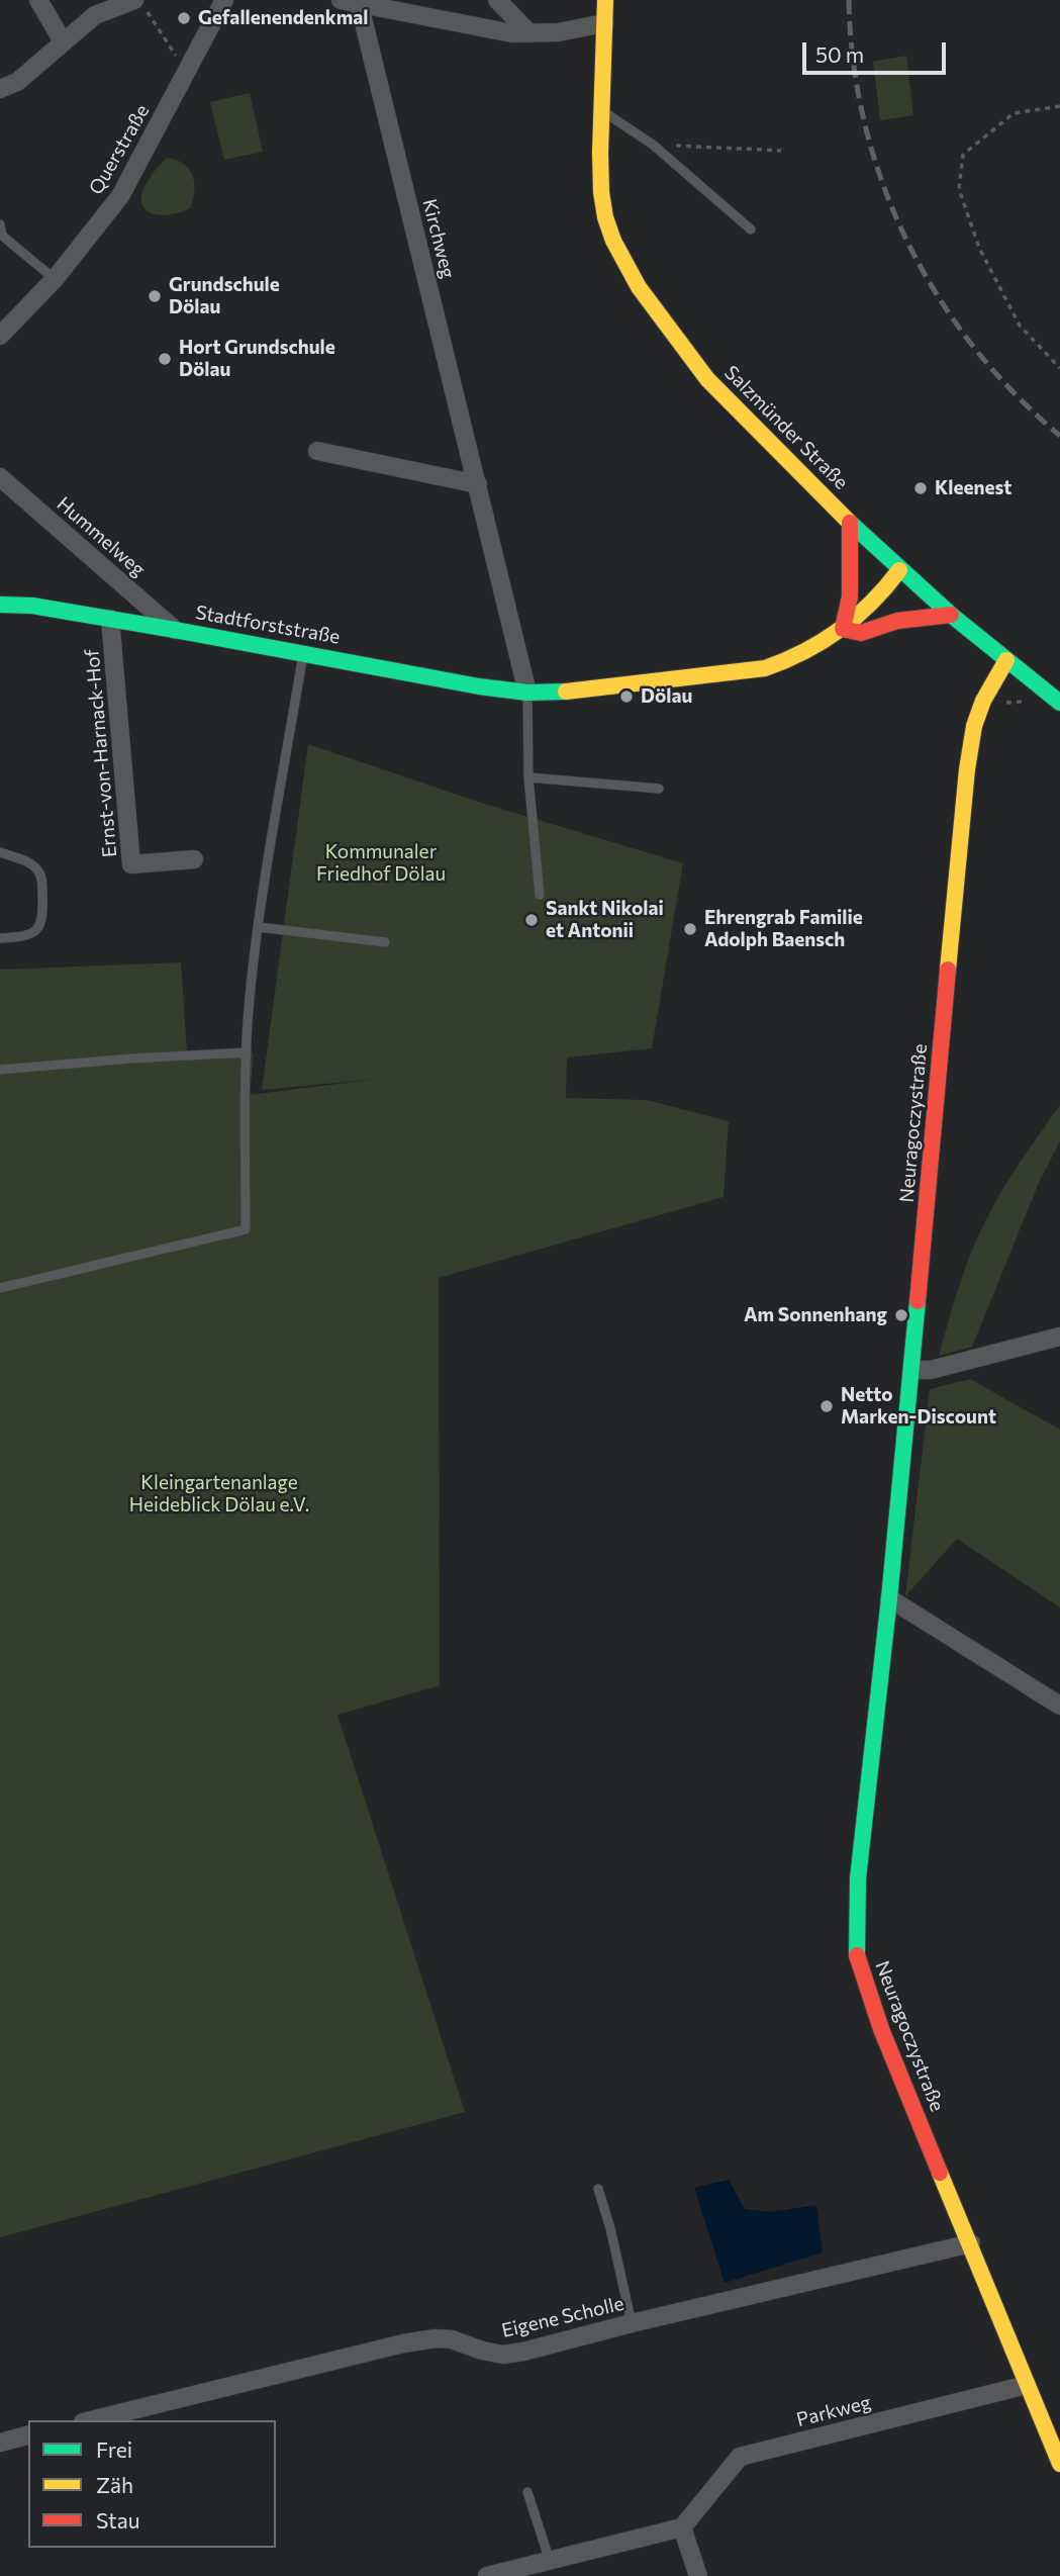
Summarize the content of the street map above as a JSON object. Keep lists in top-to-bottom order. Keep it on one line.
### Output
{"streets":{"main road":["Salzmünder Straße","Stadtforststraße","Neuragoczystraße"],"street":["Querstraße","Kirchweg","Hummelweg","Ernst-von-Harnack-Hof","Eigene Scholle","Parkweg"]},"crossings":[["Kirchweg","Stadtforststraße"],["Salzmünder Straße","Stadtforststraße"],["Salzmünder Straße","Neuragoczystraße"],["Hummelweg","Stadtforststraße"],["Stadtforststraße","Ernst-von-Harnack-Hof"],["Neuragoczystraße","Eigene Scholle"],["Neuragoczystraße","Parkweg"]],"parks":["Kommunaler Friedhof Dölau","Kleingartenanlage Heideblick Dölau e.V."],"places":["Gefallenendenkmal","Grundschule Dölau","Hort Grundschule Dölau","Kleenest","Dölau","Sankt Nikolai et Antonii","Ehrengrab Familie Adolph Baensch","Am Sonnenhang","Netto Marken-Discount"],"legend":["Frei","Zäh","Stau"],"scale_bar":"50 m"}
